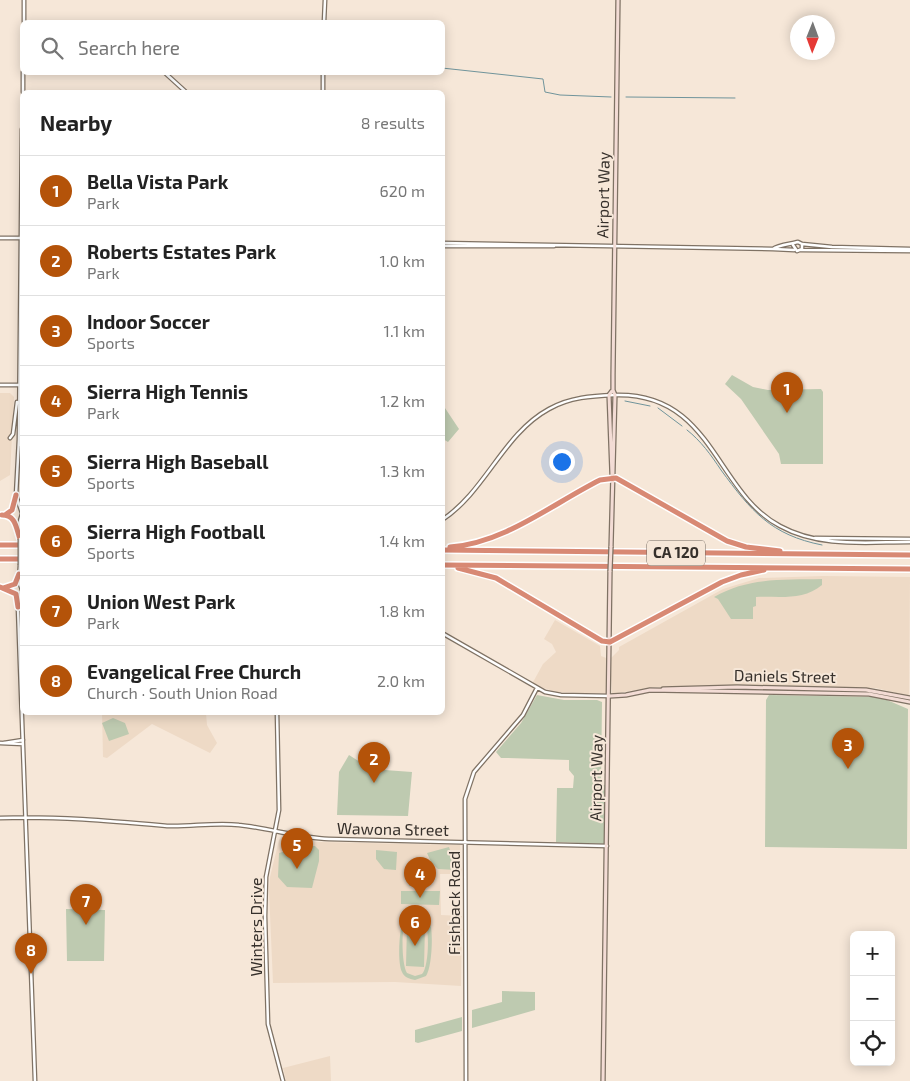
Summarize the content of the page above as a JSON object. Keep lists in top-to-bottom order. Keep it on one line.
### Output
{"streets":{"highway":["CA 120"],"main road":["Airport Way","Daniels Street"],"street":["Wawona Street","Fishback Road","Winters Drive"]},"crossings":[["Airport Way","Daniels Street"],["Airport Way","Wawona Street"],["Daniels Street","Fishback Road"],["Wawona Street","Fishback Road"],["Wawona Street","Winters Drive"]],"north":"bottom","page":{"search":"Search here","heading":["Nearby","8 results"],"list":[{"mark":"1","name":"Bella Vista Park","note":"Park","value":"620 m"},{"mark":"2","name":"Roberts Estates Park","note":"Park","value":"1.0 km"},{"mark":"3","name":"Indoor Soccer","note":"Sports","value":"1.1 km"},{"mark":"4","name":"Sierra High Tennis","note":"Park","value":"1.2 km"},{"mark":"5","name":"Sierra High Baseball","note":"Sports","value":"1.3 km"},{"mark":"6","name":"Sierra High Football","note":"Sports","value":"1.4 km"},{"mark":"7","name":"Union West Park","note":"Park","value":"1.8 km"},{"mark":"8","name":"Evangelical Free Church","note":"Church · South Union Road","value":"2.0 km"}],"pins":["1","3","2","5","4","7","6","8"],"map_buttons":["+","−"]}}
